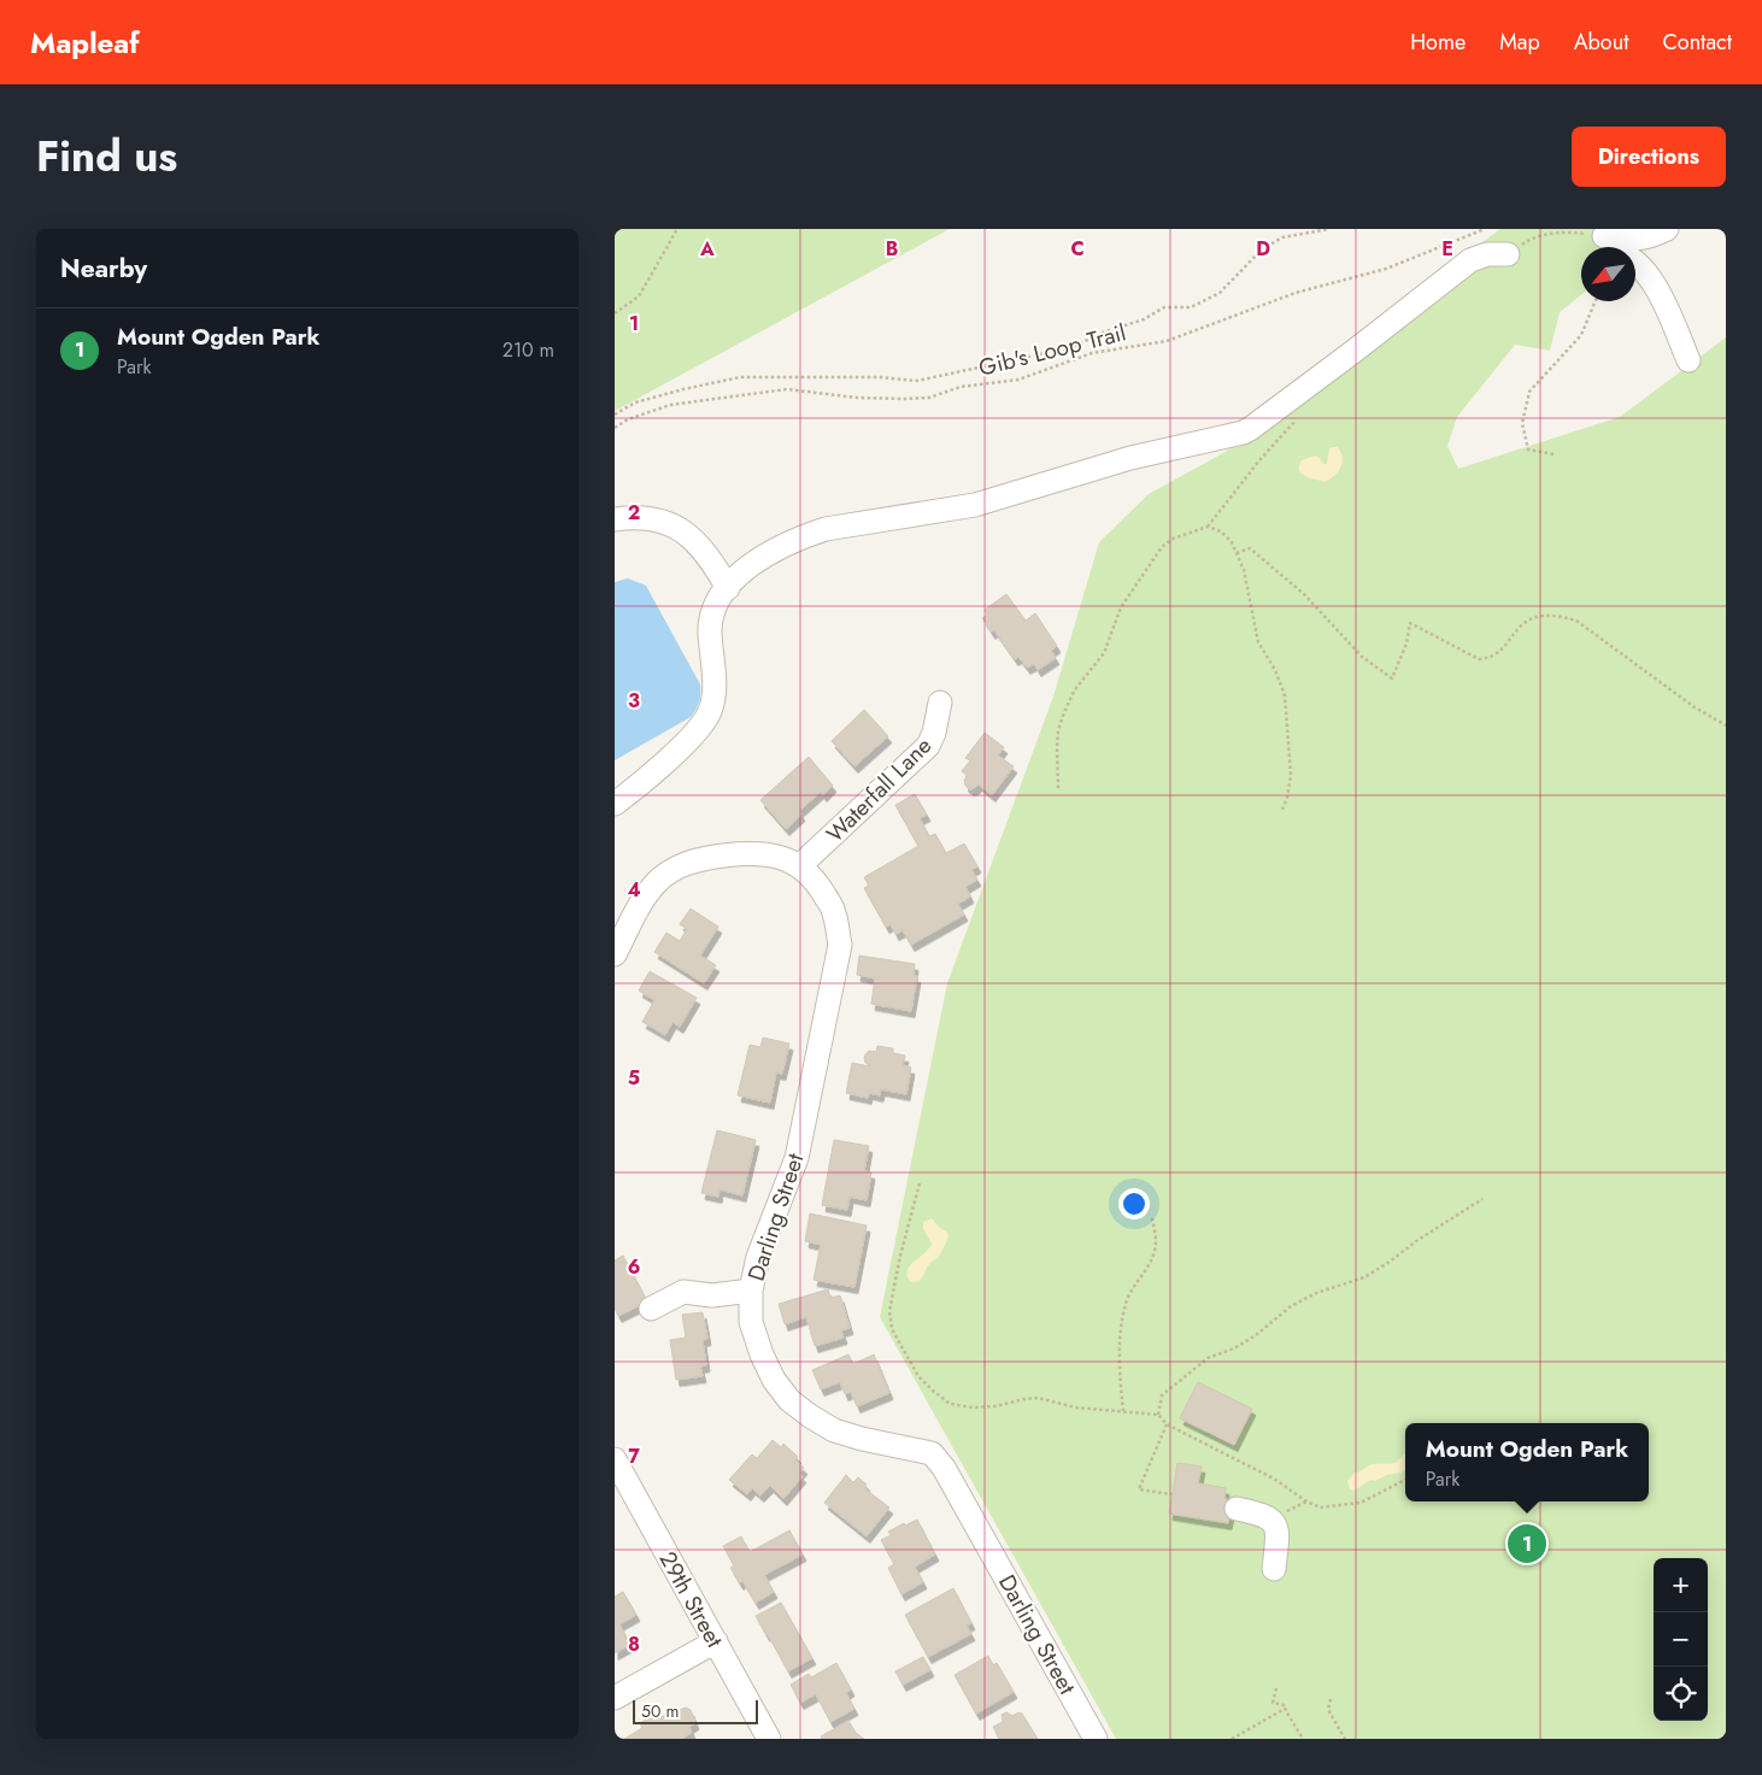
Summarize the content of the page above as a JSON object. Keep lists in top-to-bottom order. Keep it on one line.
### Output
{"streets":{"street":["Waterfall Lane","Darling Street","29th Street"],"path":["Gib's Loop Trail"]},"crossings":[["Waterfall Lane","Darling Street"]],"scale_bar":"50 m","north":"bottom left","page":{"header":"Mapleaf","nav":["Home","Map","About","Contact"],"title":"Find us","buttons":"Directions","heading":"Nearby","list":[{"mark":"1","name":"Mount Ogden Park","note":"Park","value":"210 m"}],"popup":["Mount Ogden Park","Park"],"pins":"1","map_buttons":["+","−"],"scale":"50 m"},"grid":{"columns":["A","B","C","D","E"],"rows":["1","2","3","4","5","6","7","8"]}}
